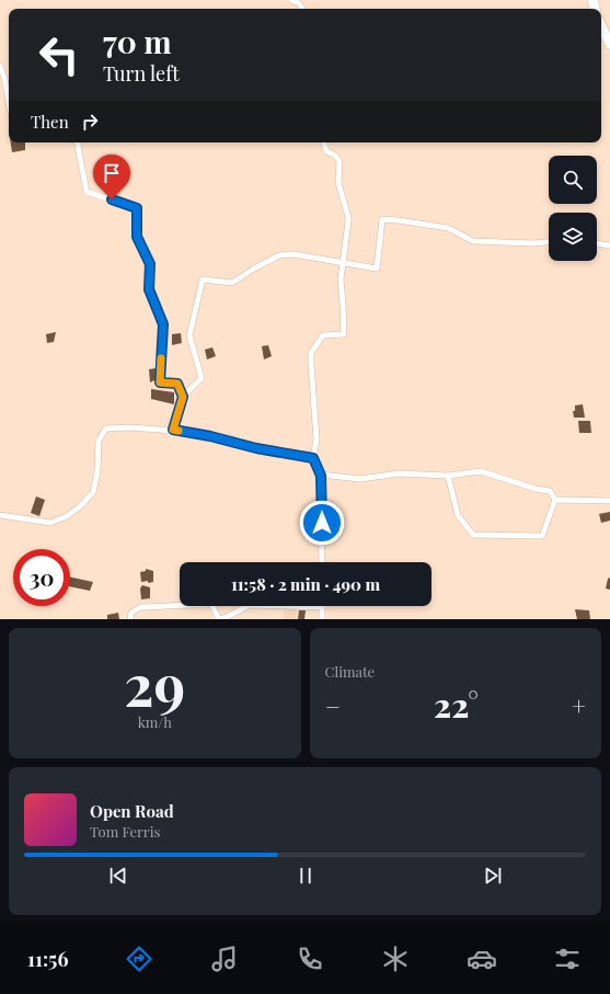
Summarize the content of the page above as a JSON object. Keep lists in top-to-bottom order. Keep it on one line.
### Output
{"page":{"turn":["70 m","Turn left"],"then":"Then","limit":"30","trip":"11:58 · 2 min · 490 m","tile":[["29","km/h"],"Climate"],"heat":["−","22°","+"],"song":["Open Road","Tom Ferris"],"tabs":"11:56"}}
